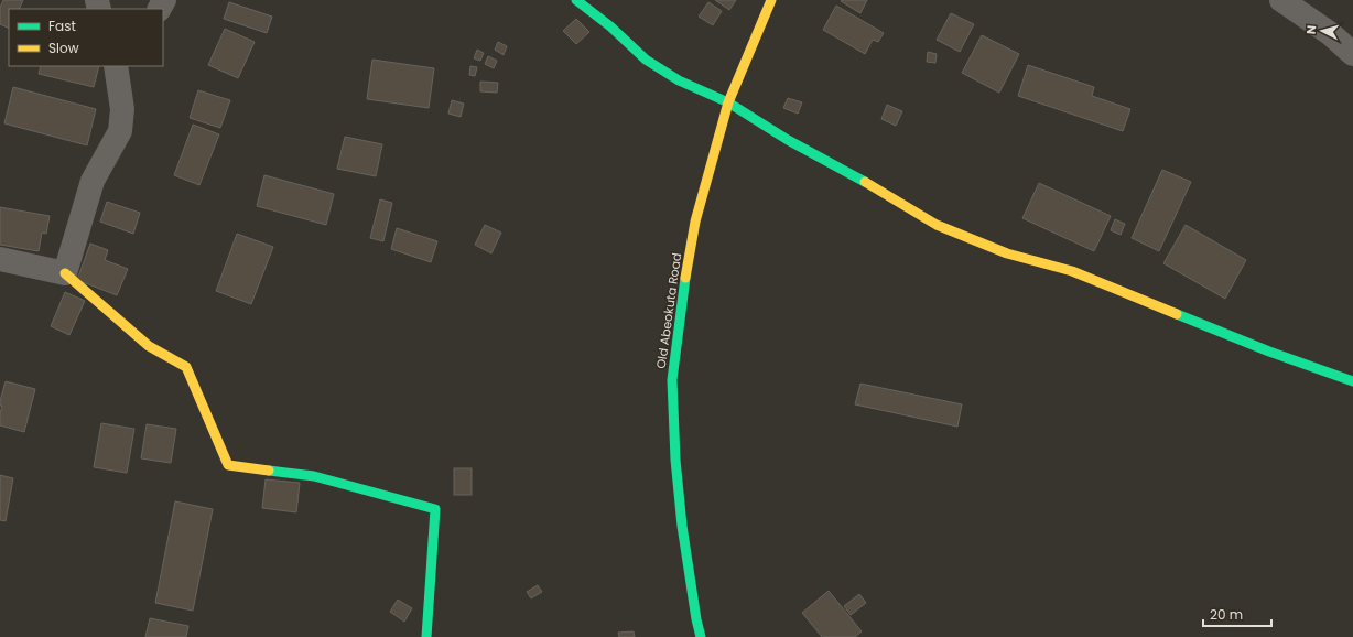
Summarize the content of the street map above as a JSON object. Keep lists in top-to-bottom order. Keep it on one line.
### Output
{"streets":{"main road":["Old Abeokuta Road"]},"legend":["Fast","Slow"],"scale_bar":"20 m","north":"left"}
